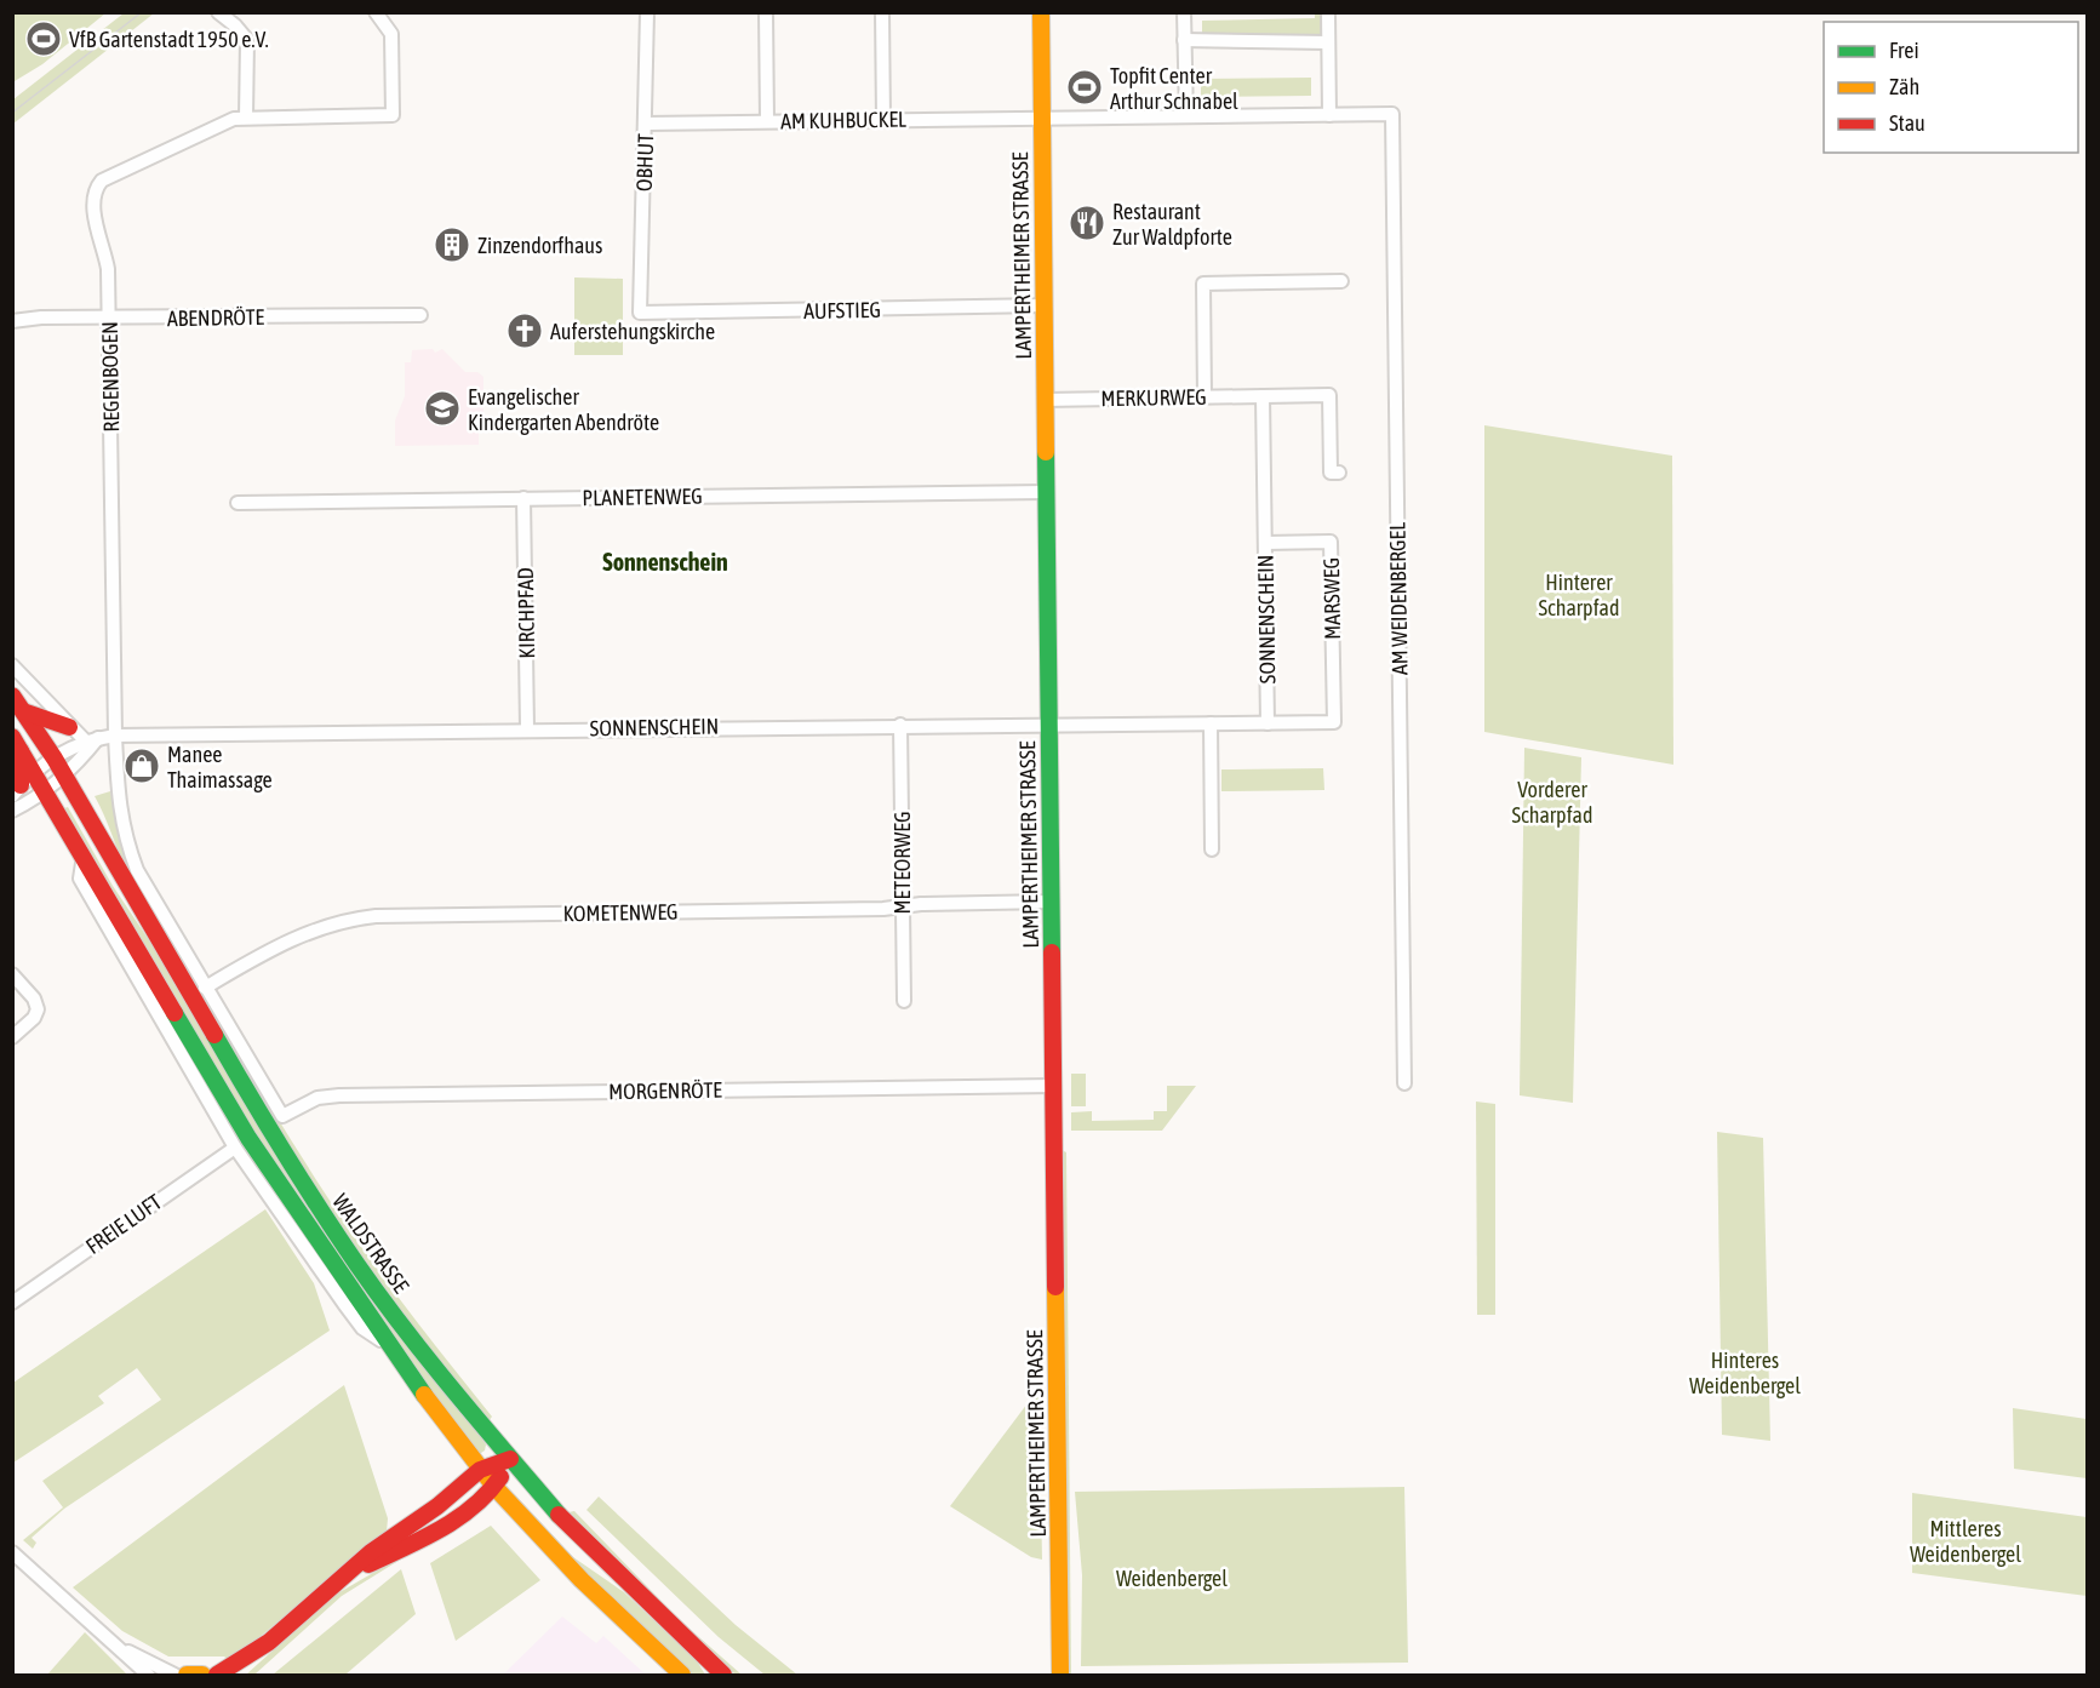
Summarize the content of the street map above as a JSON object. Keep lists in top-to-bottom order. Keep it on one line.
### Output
{"streets":{"main road":["LAMPERTHEIMER STRASSE","WALDSTRASSE"],"street":["AM KUHBUCKEL","OBHUT","AUFSTIEG","ABENDRÖTE","REGENBOGEN","MERKURWEG","PLANETENWEG","MARSWEG","AM WEIDENBERGEL","KIRCHPFAD","SONNENSCHEIN","METEORWEG","KOMETENWEG","MORGENRÖTE","FREIE LUFT"]},"crossings":[["AM KUHBUCKEL","OBHUT"],["AM KUHBUCKEL","LAMPERTHEIMER STRASSE"],["AM KUHBUCKEL","AM WEIDENBERGEL"],["OBHUT","AUFSTIEG"],["LAMPERTHEIMER STRASSE","AUFSTIEG"],["LAMPERTHEIMER STRASSE","MERKURWEG"],["LAMPERTHEIMER STRASSE","PLANETENWEG"],["LAMPERTHEIMER STRASSE","SONNENSCHEIN"],["LAMPERTHEIMER STRASSE","KOMETENWEG"],["LAMPERTHEIMER STRASSE","MORGENRÖTE"],["ABENDRÖTE","REGENBOGEN"],["REGENBOGEN","SONNENSCHEIN"],["MERKURWEG","SONNENSCHEIN"],["PLANETENWEG","KIRCHPFAD"],["MARSWEG","SONNENSCHEIN"],["KIRCHPFAD","SONNENSCHEIN"],["SONNENSCHEIN","METEORWEG"],["SONNENSCHEIN","WALDSTRASSE"],["METEORWEG","KOMETENWEG"],["KOMETENWEG","MORGENRÖTE"],["FREIE LUFT","WALDSTRASSE"]],"districts":["Sonnenschein"],"parks":["Hinterer Scharpfad","Vorderer Scharpfad","Hinteres Weidenbergel","Mittleres Weidenbergel","Weidenbergel"],"places":{"sports":["VfB Gartenstadt 1950 e.V.","Topfit Center Arthur Schnabel"],"restaurant":["Restaurant Zur Waldpforte"],"building":["Zinzendorfhaus"],"church":["Auferstehungskirche"],"school or university":["Evangelischer Kindergarten Abendröte"],"shop":["Manee Thaimassage"]},"legend":["Frei","Zäh","Stau"]}
